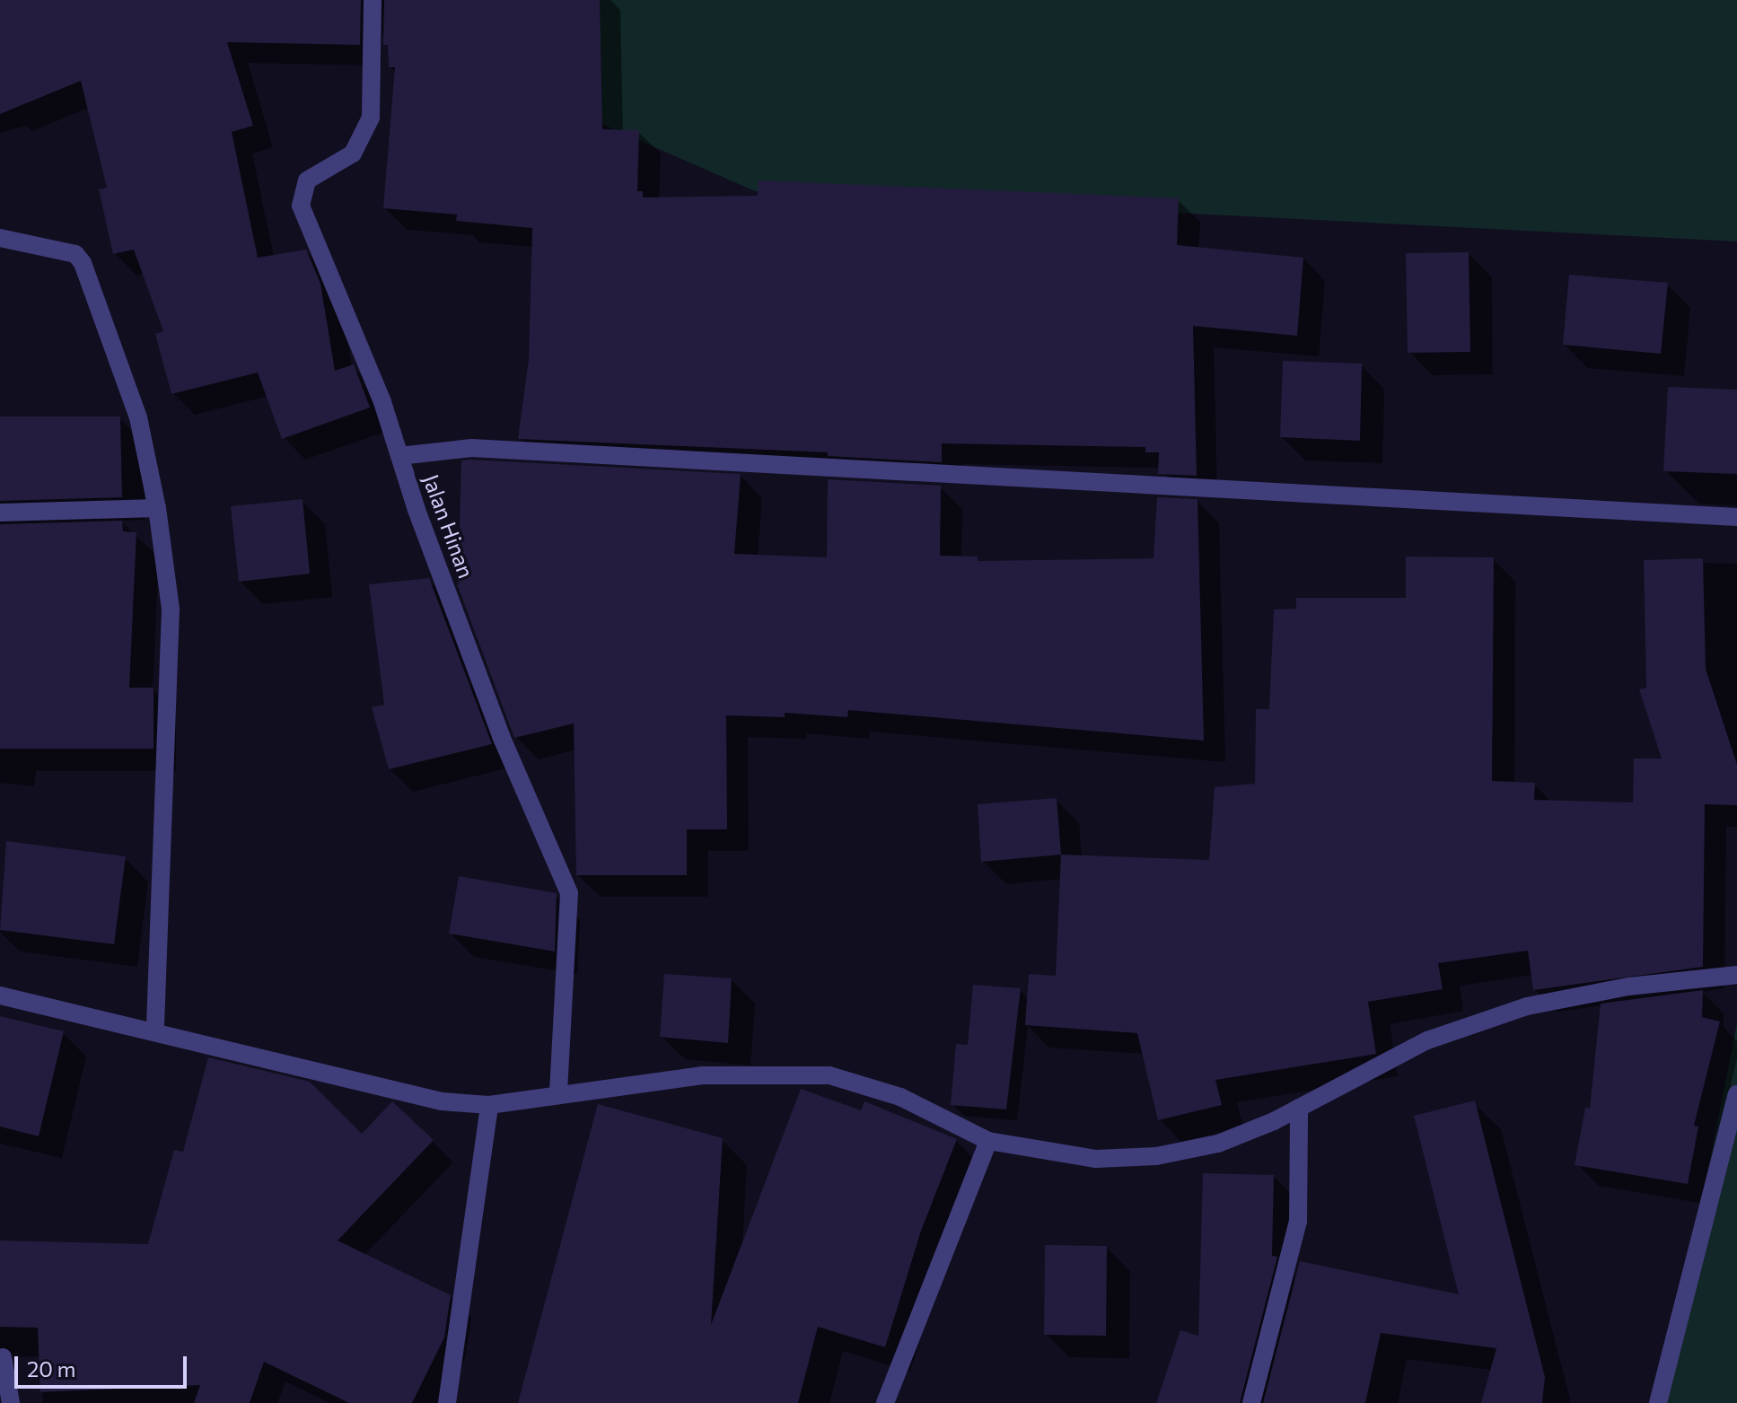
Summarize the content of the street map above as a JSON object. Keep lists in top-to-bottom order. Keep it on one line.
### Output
{"streets":{"street":["Jalan Hinan"]},"scale_bar":"20 m"}
